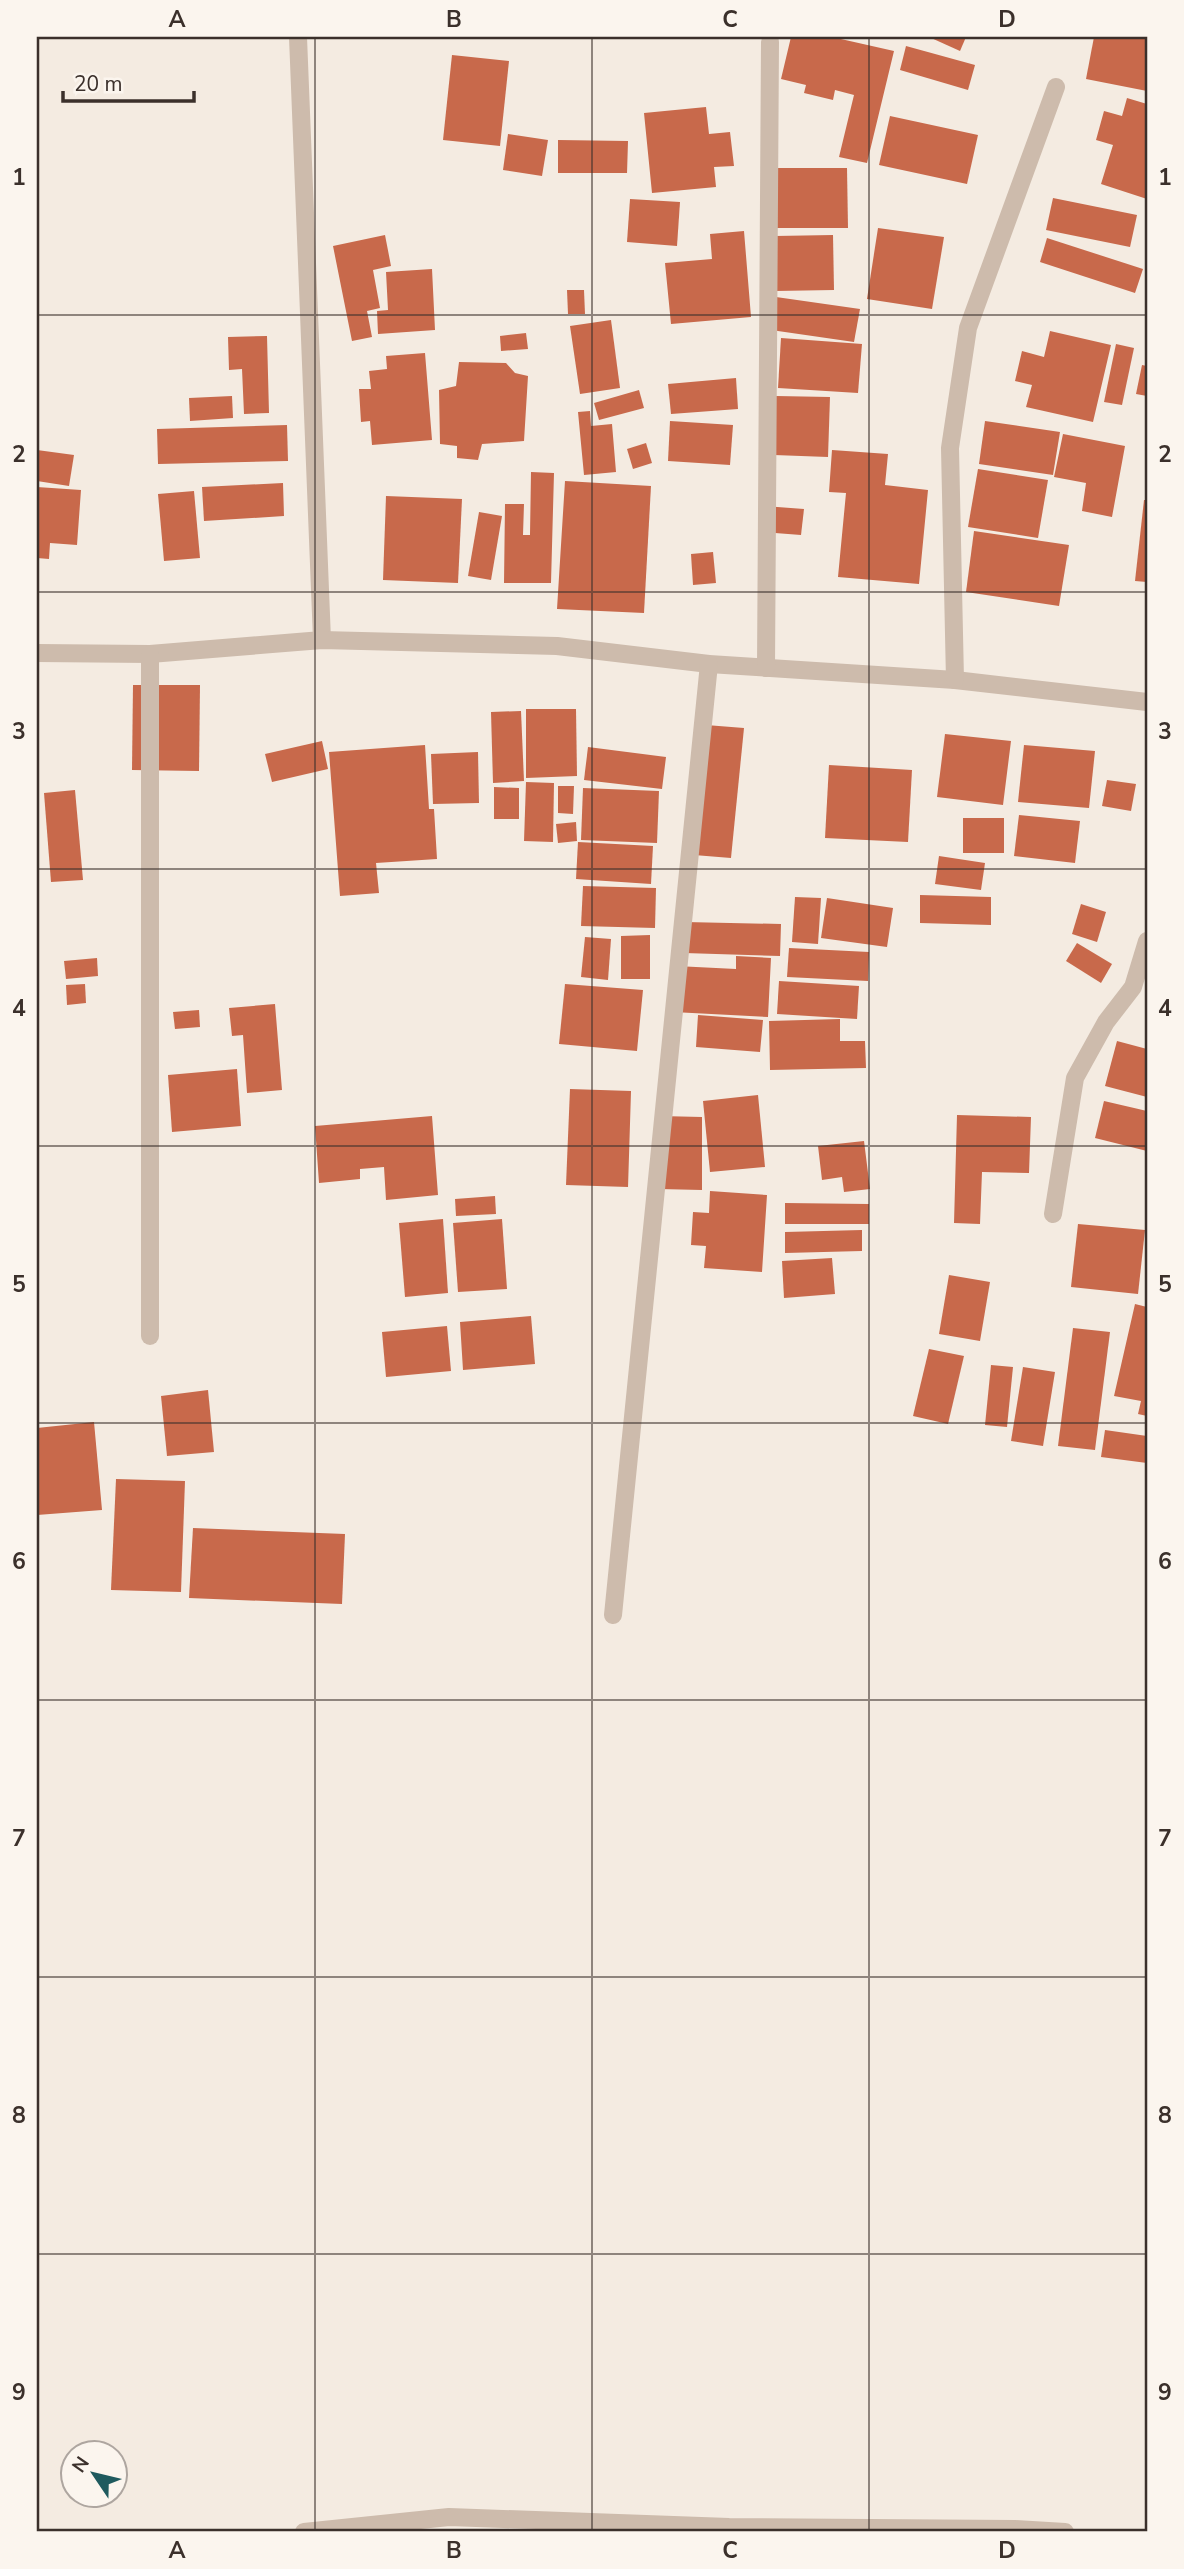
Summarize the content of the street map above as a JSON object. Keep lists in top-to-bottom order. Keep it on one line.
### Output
{"scale_bar":"20 m","north":"top left","grid":{"columns":["A","B","C","D"],"rows":["1","2","3","4","5","6","7","8","9"]}}
